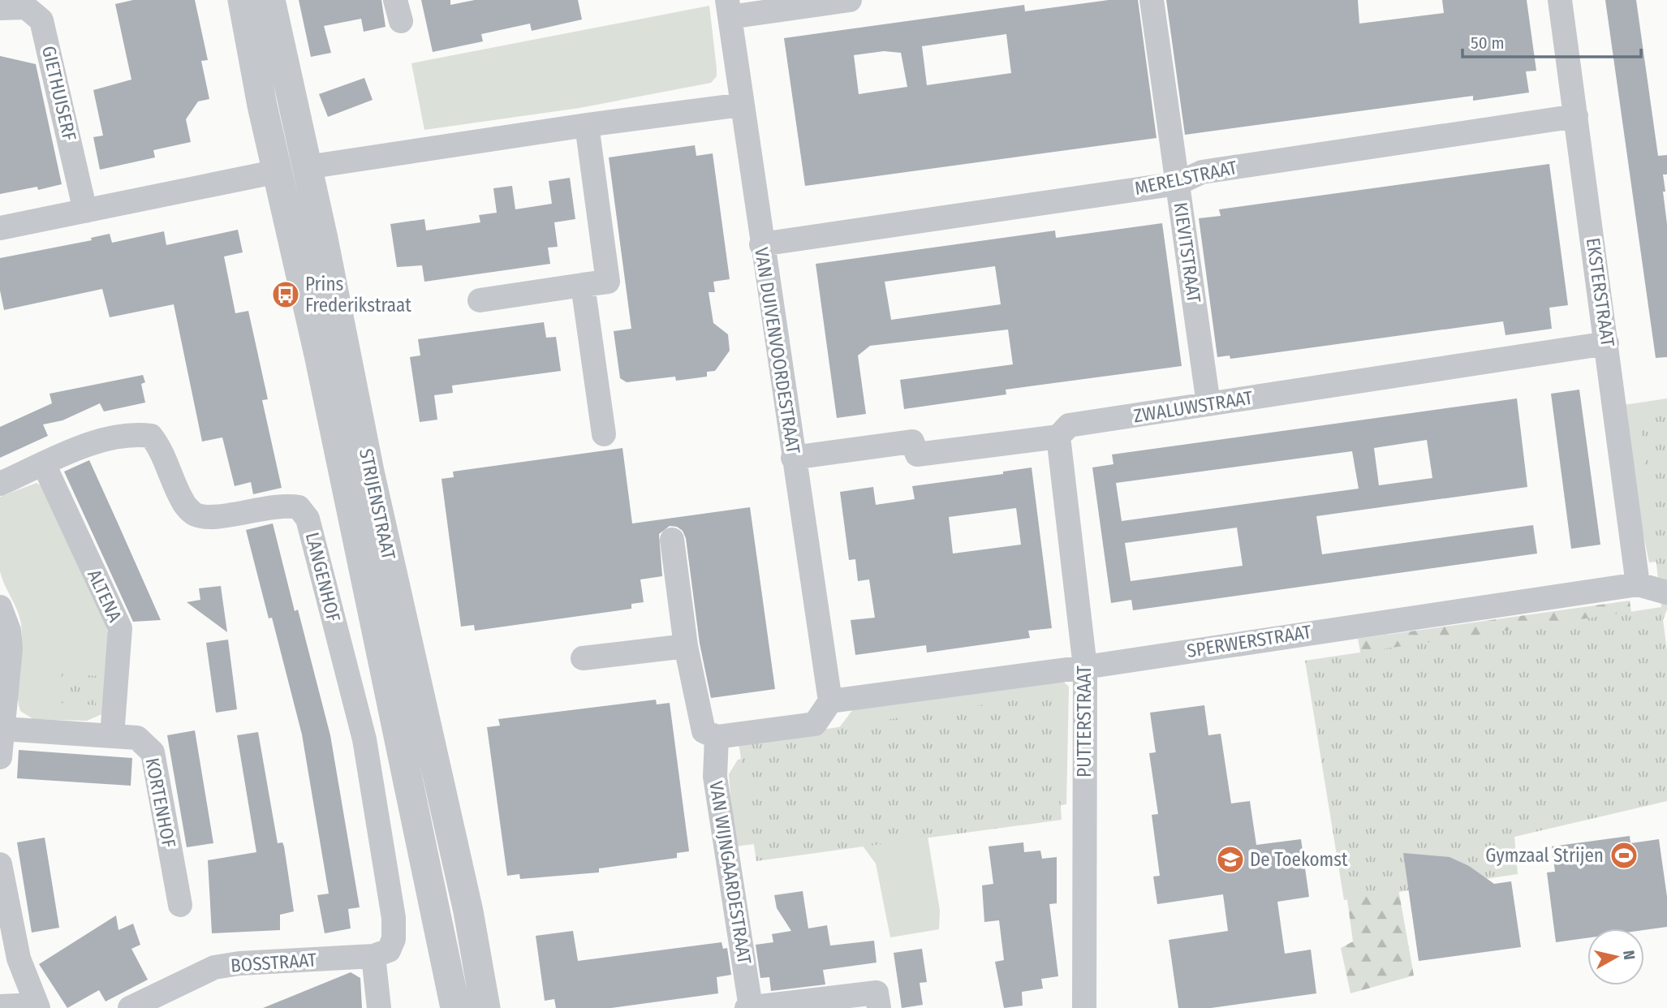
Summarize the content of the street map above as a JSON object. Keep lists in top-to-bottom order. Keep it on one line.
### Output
{"streets":{"street":["GIETHUISERF","MERELSTRAAT","KIEVITSTRAAT","EKSTERSTRAAT","VAN DUIVENVOORDESTRAAT","ZWALUWSTRAAT","STRIJENSTRAAT","LANGENHOF","ALTENA","SPERWERSTRAAT","PUTTERSTRAAT","KORTENHOF","VAN WIJNGAARDESTRAAT","BOSSTRAAT"]},"crossings":[["MERELSTRAAT","KIEVITSTRAAT"],["MERELSTRAAT","EKSTERSTRAAT"],["MERELSTRAAT","VAN DUIVENVOORDESTRAAT"],["KIEVITSTRAAT","ZWALUWSTRAAT"],["EKSTERSTRAAT","ZWALUWSTRAAT"],["EKSTERSTRAAT","SPERWERSTRAAT"],["VAN DUIVENVOORDESTRAAT","ZWALUWSTRAAT"],["VAN DUIVENVOORDESTRAAT","SPERWERSTRAAT"],["ZWALUWSTRAAT","PUTTERSTRAAT"],["LANGENHOF","ALTENA"],["LANGENHOF","BOSSTRAAT"],["ALTENA","KORTENHOF"],["SPERWERSTRAAT","PUTTERSTRAAT"]],"places":{"bus stop":["Prins Frederikstraat"],"sports":["Gymzaal Strijen"],"school or university":["De Toekomst"]},"scale_bar":"50 m","north":"right"}
